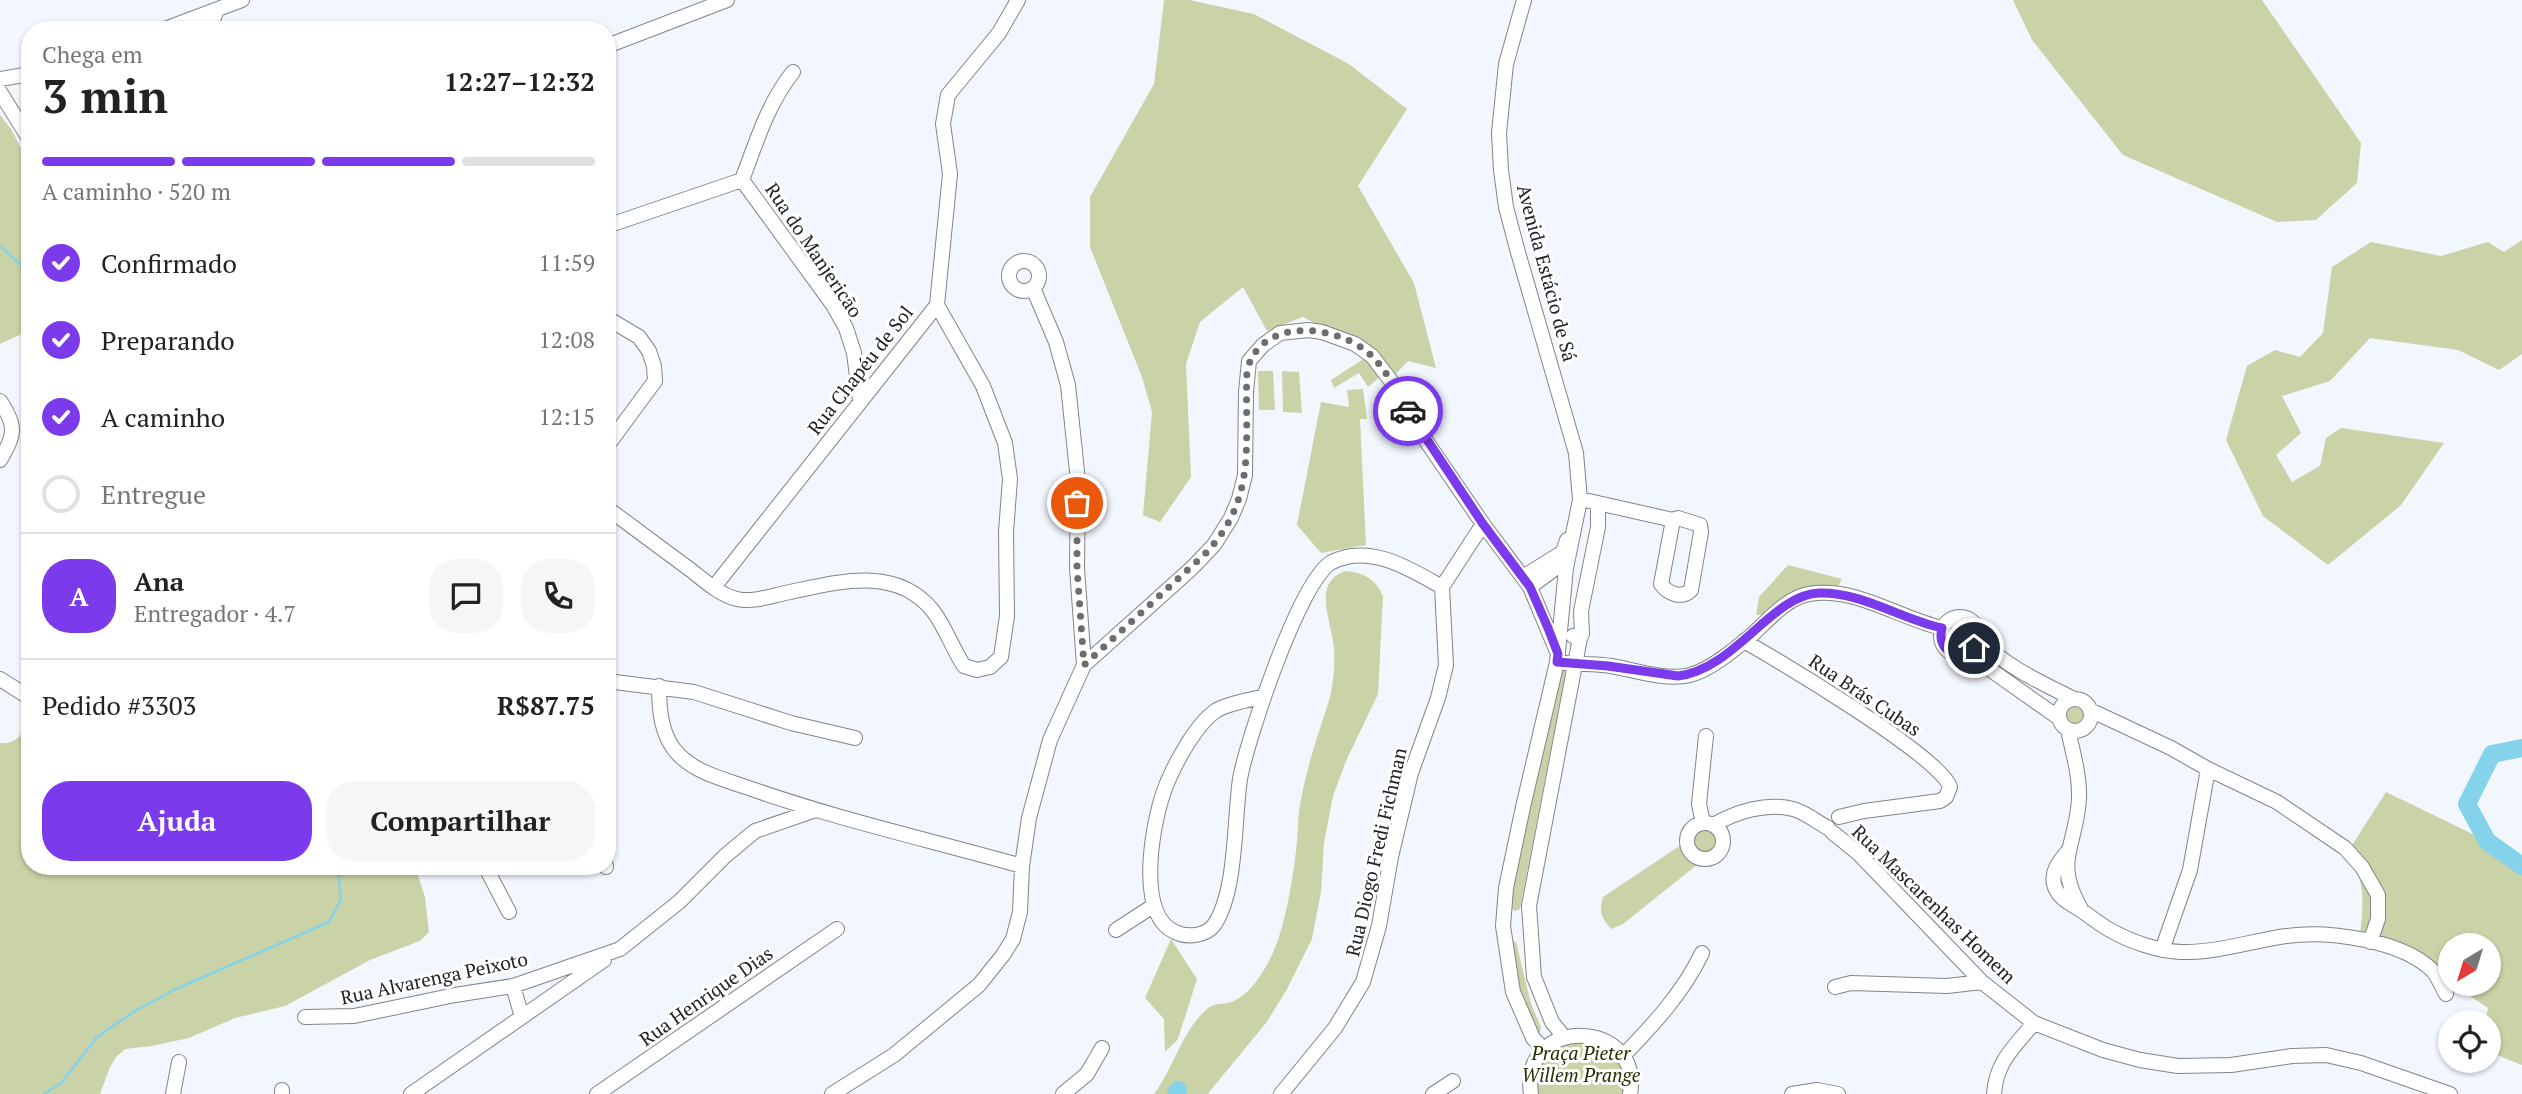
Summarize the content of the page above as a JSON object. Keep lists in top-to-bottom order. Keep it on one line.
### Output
{"streets":{"street":["Rua do Manjericão","Avenida Estácio de Sá","Rua Chapéu de Sol","Rua Brás Cubas","Rua Diogo Fredi Fichman","Rua Mascarenhas Homem","Rua Alvarenga Peixoto","Rua Henrique Dias"]},"crossings":[["Rua do Manjericão","Rua Chapéu de Sol"],["Rua Brás Cubas","Rua Mascarenhas Homem"]],"parks":["Praça Pieter Willem Prange"],"north":"bottom left","page":{"heading":["3 min","Chega em","12:27–12:32"],"panel":["Ana","Entregador · 4.7","Pedido #3303","R$87.75"],"bar":"A caminho · 520 m","list":[["Confirmado","11:59"],["Preparando","12:08"],["A caminho","12:15"],"Entregue"],"round":"A","buttons":["Ajuda","Compartilhar"]}}
